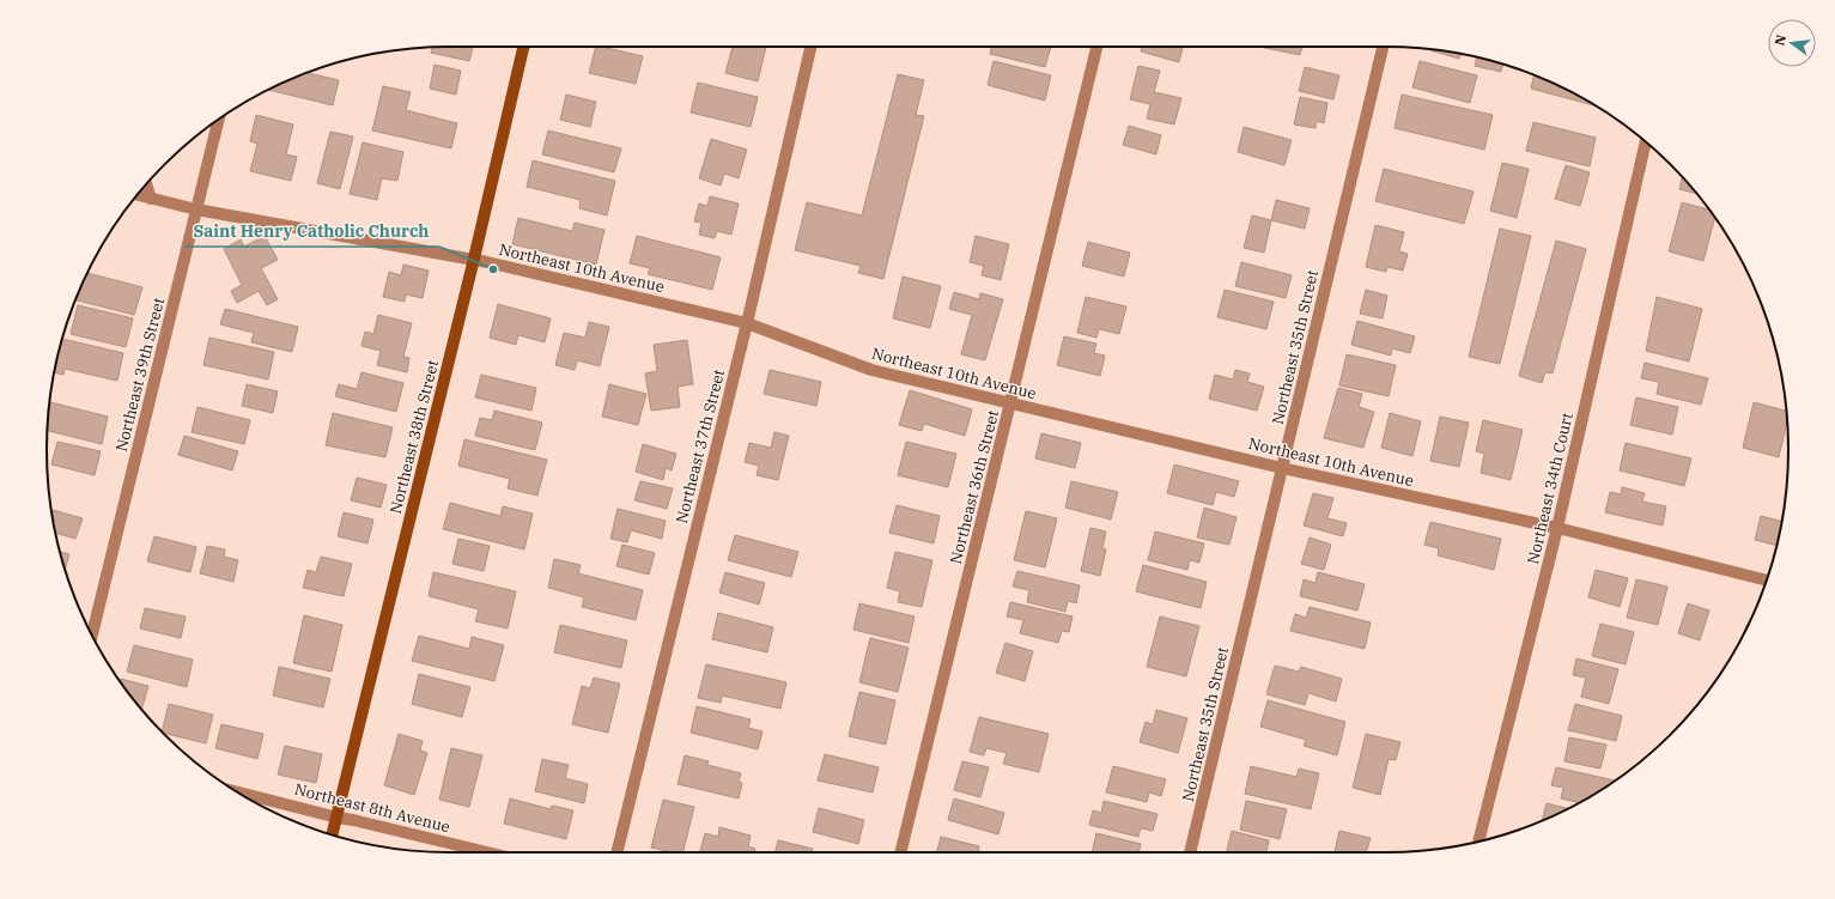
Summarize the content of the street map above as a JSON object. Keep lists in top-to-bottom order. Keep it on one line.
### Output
{"streets":{"street":["Northeast 10th Avenue","Northeast 35th Street","Northeast 39th Street","Northeast 38th Street","Northeast 37th Street","Northeast 36th Street","Northeast 34th Court","Northeast 8th Avenue"]},"crossings":[["Northeast 10th Avenue","Northeast 35th Street"],["Northeast 10th Avenue","Northeast 39th Street"],["Northeast 10th Avenue","Northeast 38th Street"],["Northeast 10th Avenue","Northeast 37th Street"],["Northeast 10th Avenue","Northeast 36th Street"],["Northeast 10th Avenue","Northeast 34th Court"],["Northeast 38th Street","Northeast 8th Avenue"]],"places":["Saint Henry Catholic Church"],"north":"left"}
